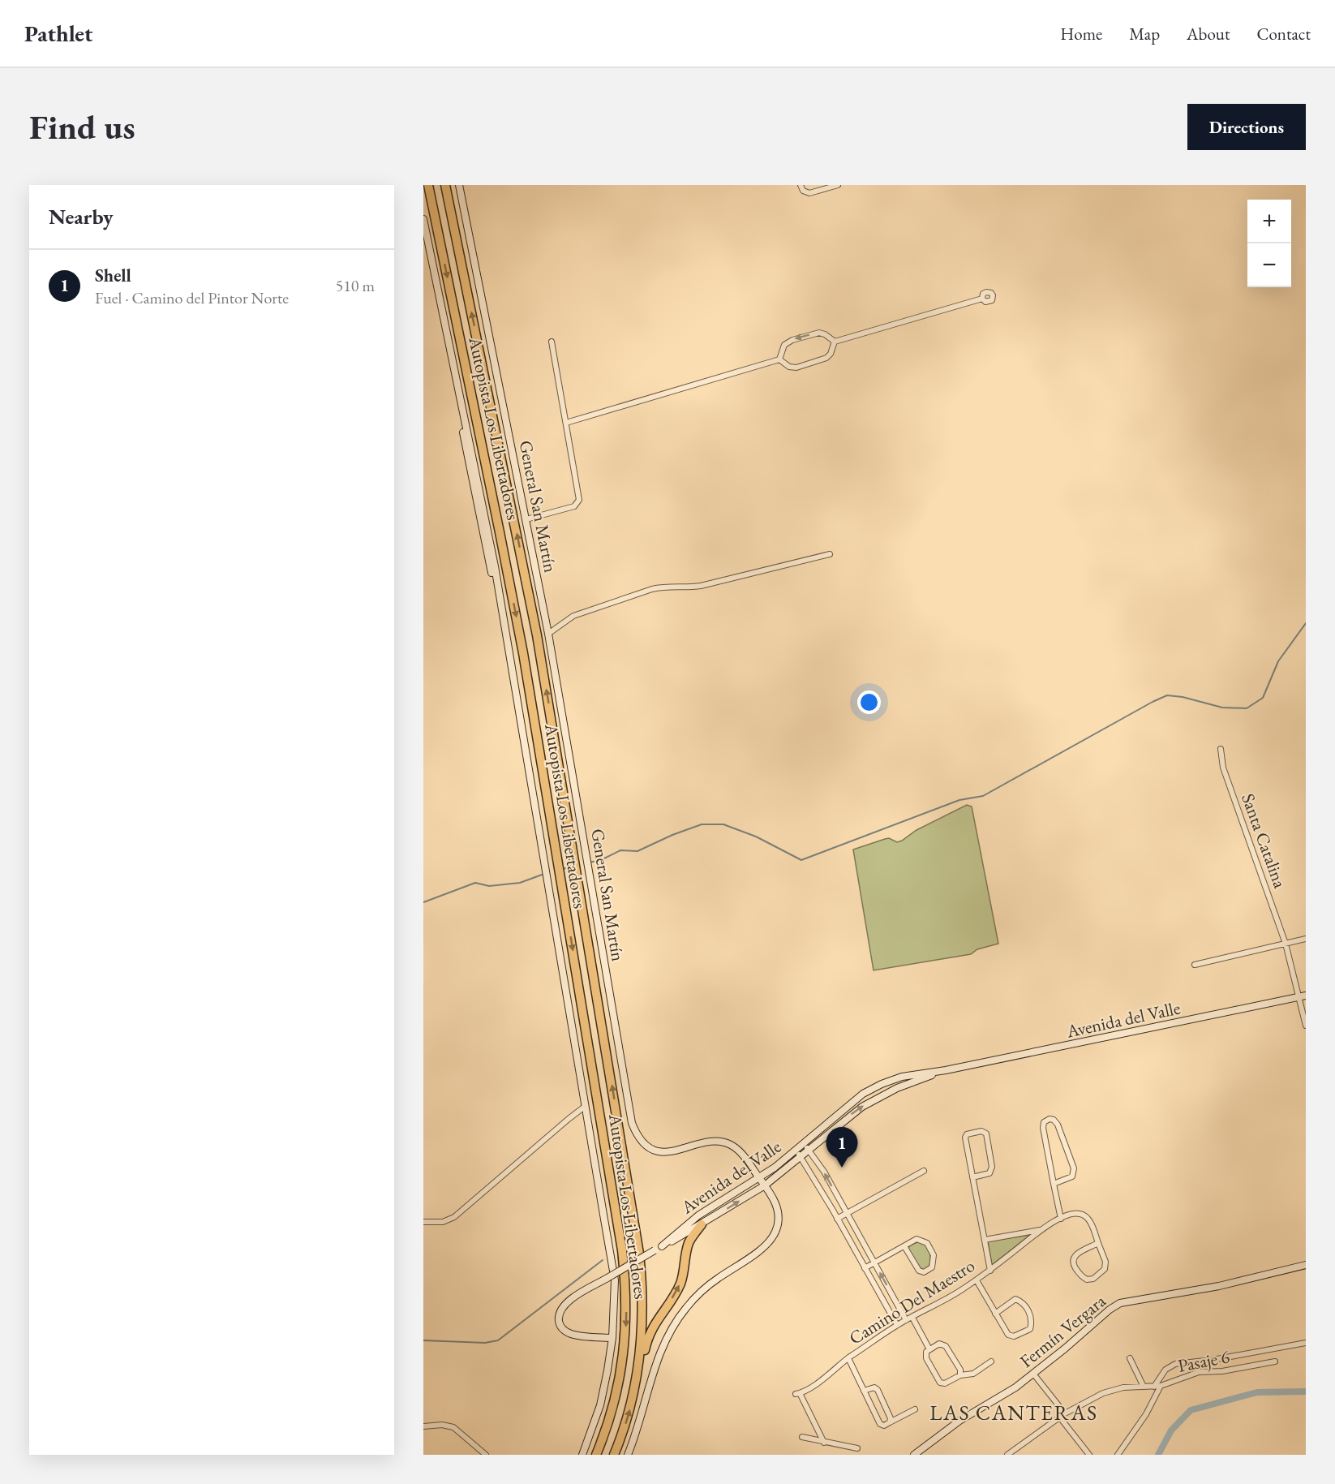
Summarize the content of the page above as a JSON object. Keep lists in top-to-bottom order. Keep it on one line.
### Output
{"streets":{"highway":["Autopista Los Libertadores"],"street":["General San Martín","Santa Catalina","Avenida del Valle","Camino Del Maestro","Fermín Vergara","Pasaje 6"]},"crossings":[["General San Martín","Avenida del Valle"],["Santa Catalina","Avenida del Valle"]],"districts":["LAS CANTERAS"],"page":{"header":"Pathlet","nav":["Home","Map","About","Contact"],"buttons":"Directions","title":"Find us","heading":"Nearby","map_buttons":["+","−"],"list":[{"mark":"1","name":"Shell","note":"Fuel · Camino del Pintor Norte","value":"510 m"}],"pins":"1"}}
